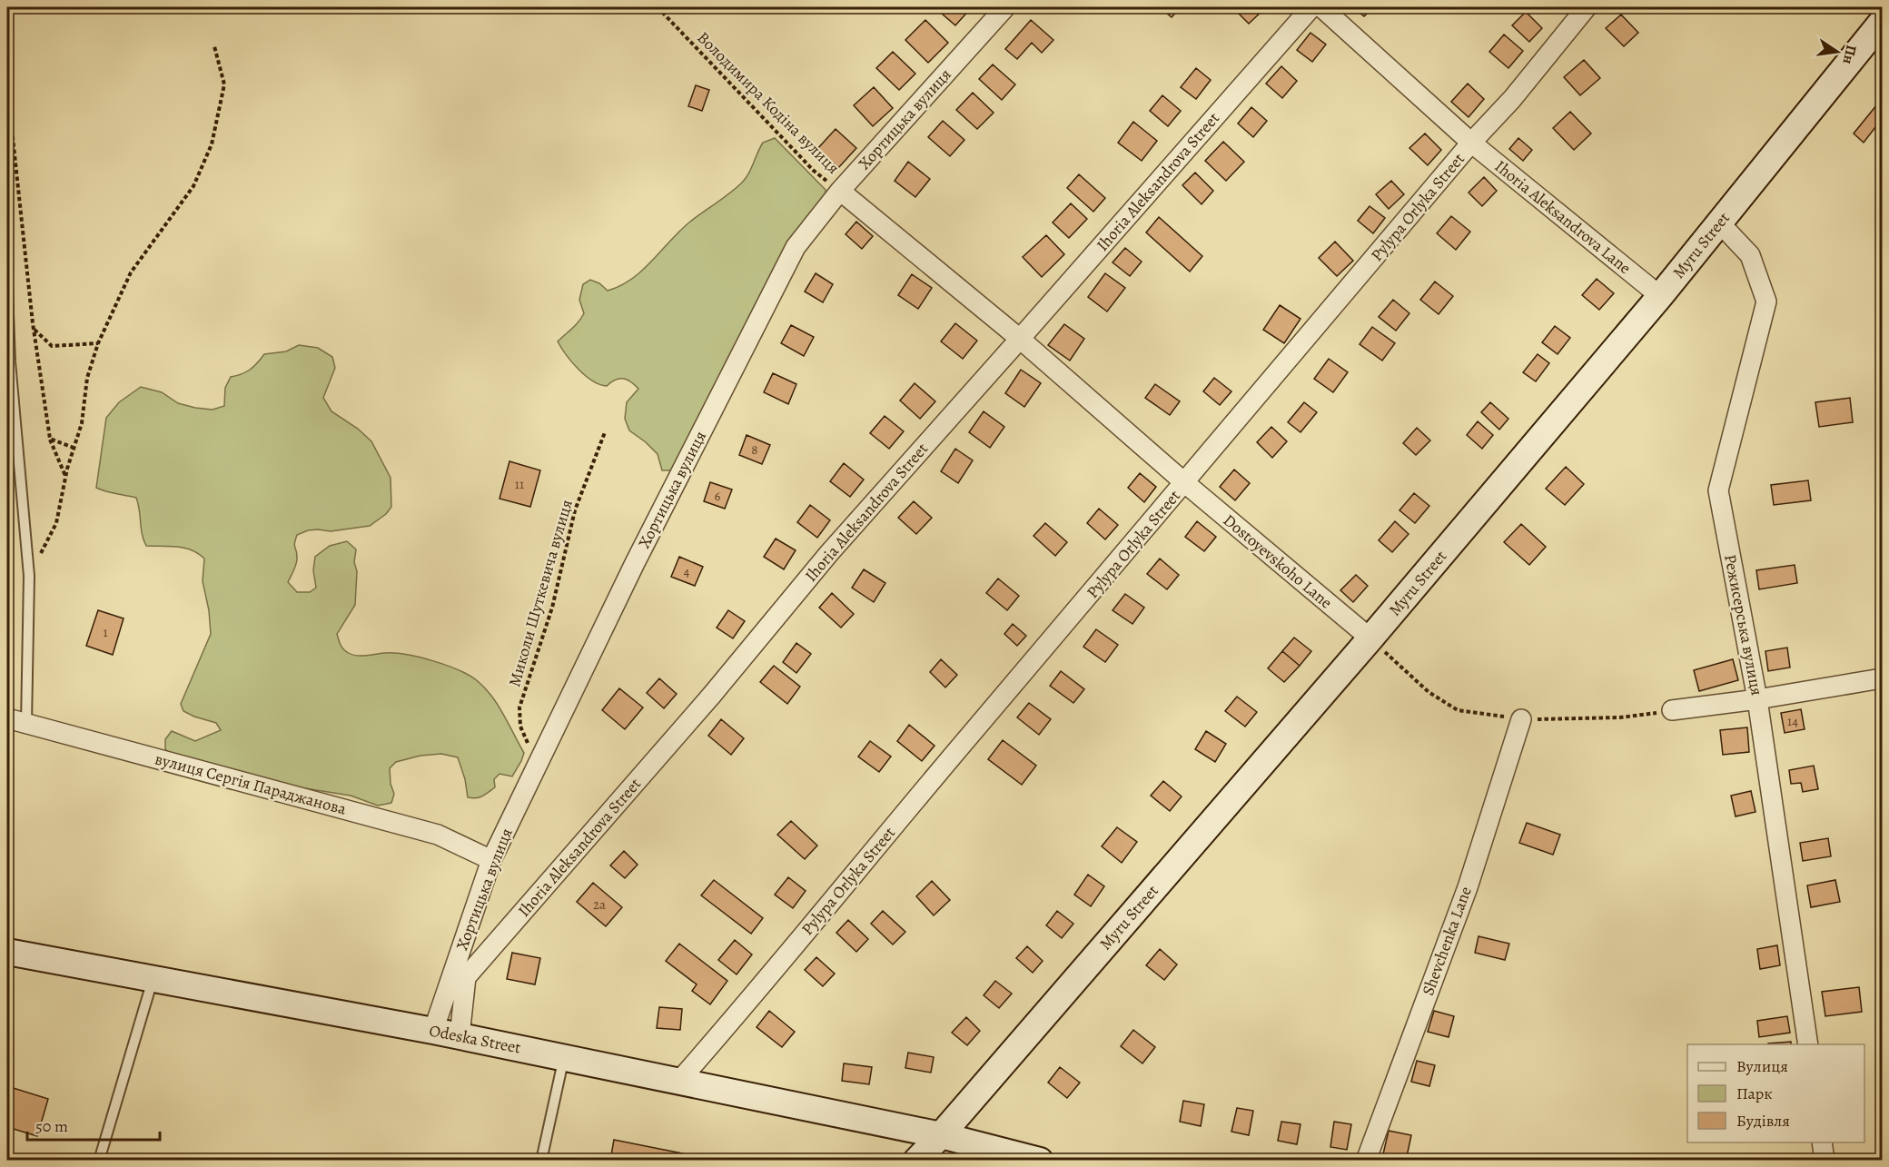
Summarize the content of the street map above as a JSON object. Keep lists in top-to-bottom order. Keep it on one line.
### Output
{"streets":{"street":["Хортицька вулиця","Ihoria Aleksandrova Street","Pylypa Orlyka Street","Ihoria Aleksandrova Lane","Myru Street","Dostoyevskoho Lane","Режисерська вулиця","вулиця Сергія Параджанова","Shevchenka Lane","Odeska Street"],"path":["Володимира Кодіна вулиця","Миколи Шуткевича вулиця"]},"crossings":[["Володимира Кодіна вулиця","Хортицька вулиця"],["Володимира Кодіна вулиця","Dostoyevskoho Lane"],["Хортицька вулиця","Dostoyevskoho Lane"],["Хортицька вулиця","Миколи Шуткевича вулиця"],["Хортицька вулиця","вулиця Сергія Параджанова"],["Хортицька вулиця","Odeska Street"],["Ihoria Aleksandrova Street","Dostoyevskoho Lane"],["Ihoria Aleksandrova Street","Odeska Street"],["Pylypa Orlyka Street","Ihoria Aleksandrova Lane"],["Pylypa Orlyka Street","Dostoyevskoho Lane"],["Pylypa Orlyka Street","Odeska Street"],["Ihoria Aleksandrova Lane","Myru Street"],["Myru Street","Dostoyevskoho Lane"],["Myru Street","Режисерська вулиця"],["Myru Street","Odeska Street"]],"house_numbers":["8","11","6","4","1","14","2а"],"legend":["Вулиця","Парк","Будівля"],"scale_bar":"50 m","north":"right"}
